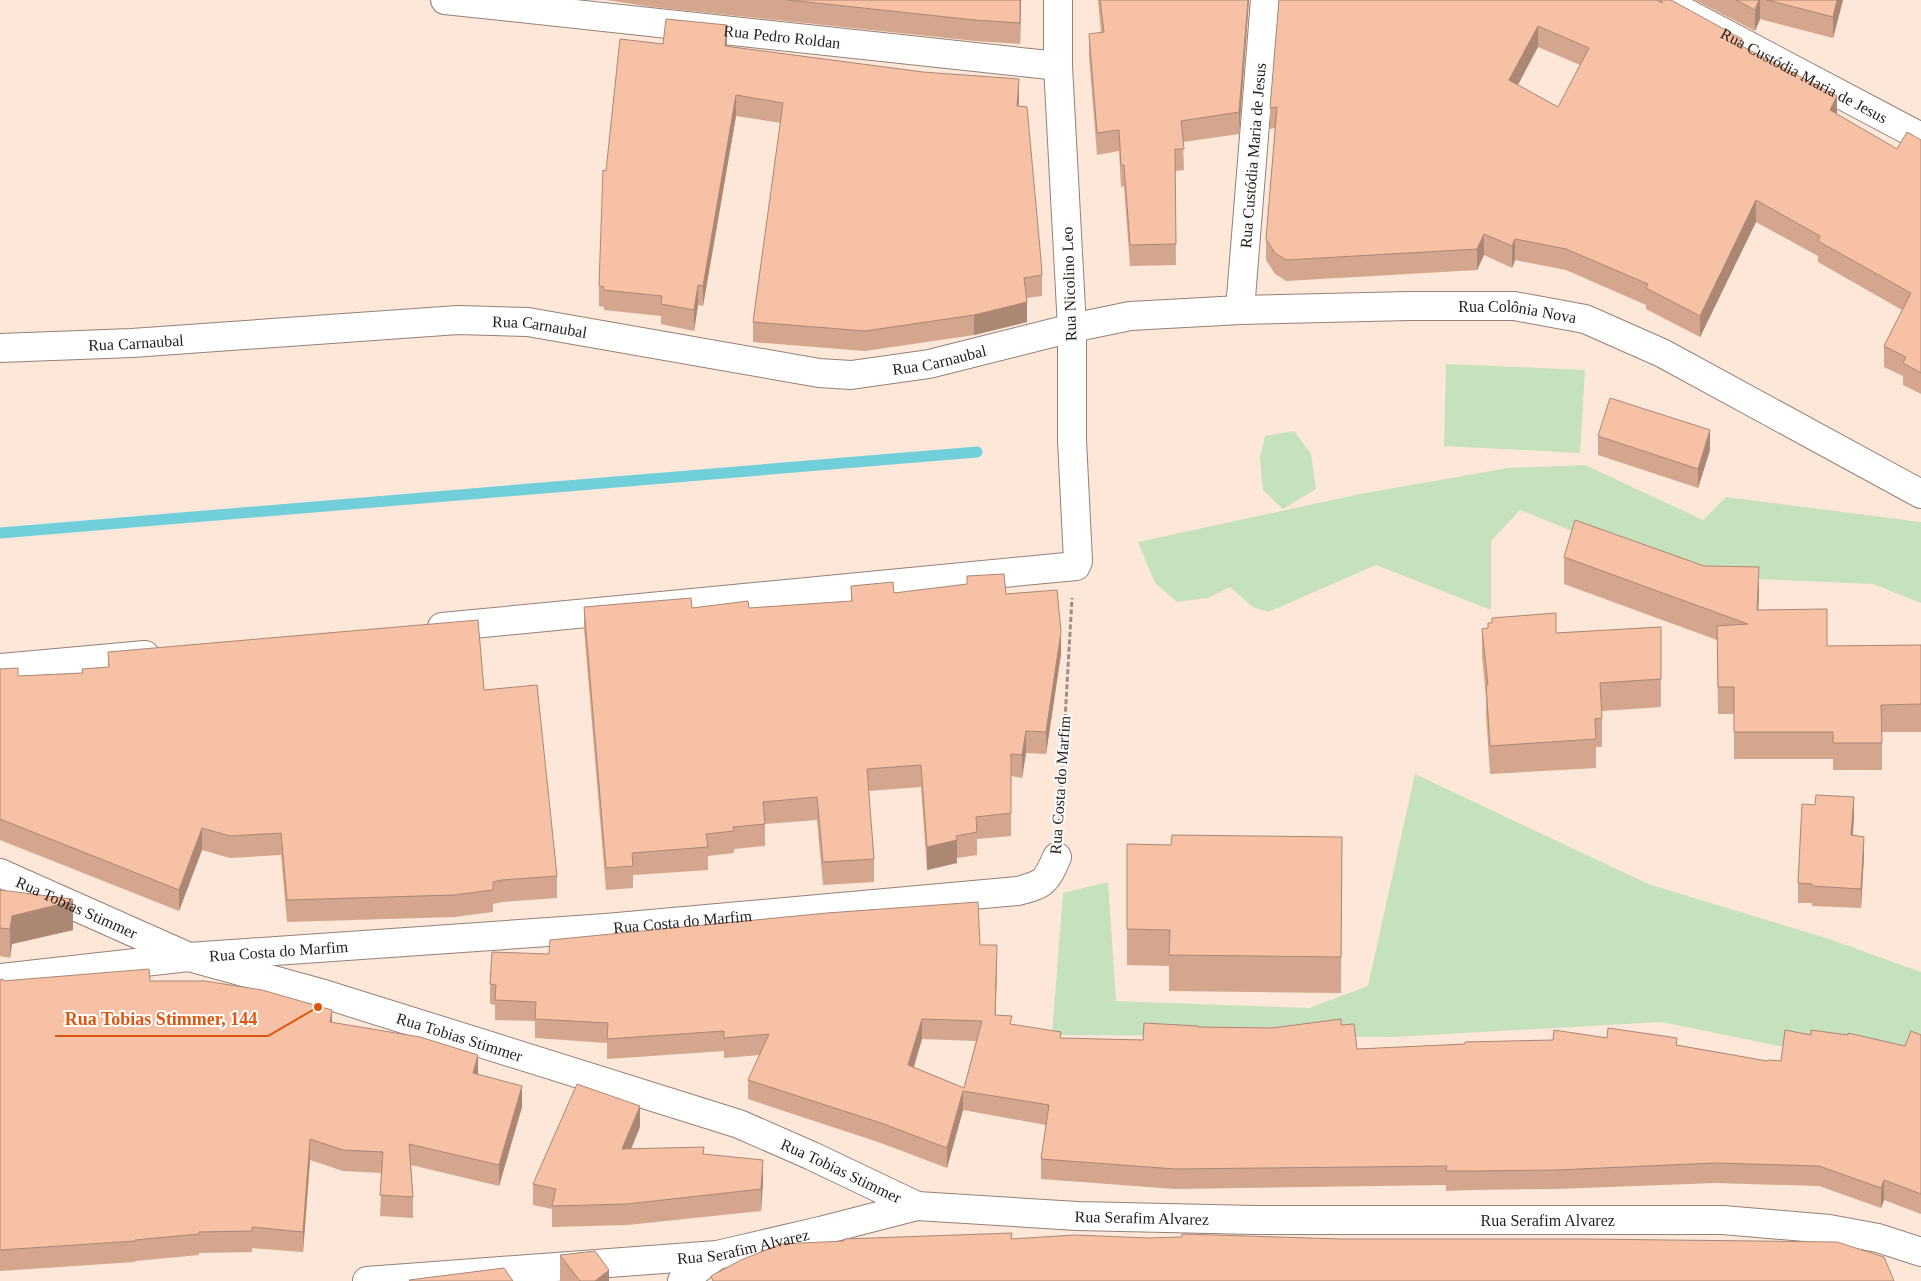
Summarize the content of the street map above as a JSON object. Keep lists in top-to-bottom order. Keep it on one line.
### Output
{"streets":{"street":["Rua Pedro Roldan","Rua Custódia Maria de Jesus","Rua Nicolino Leo","Rua Colônia Nova","Rua Carnaubal","Rua Costa do Marfim","Rua Tobias Stimmer","Rua Serafim Alvarez"]},"crossings":[["Rua Pedro Roldan","Rua Nicolino Leo"],["Rua Custódia Maria de Jesus","Rua Colônia Nova"],["Rua Nicolino Leo","Rua Colônia Nova"],["Rua Nicolino Leo","Rua Carnaubal"],["Rua Nicolino Leo","Rua Costa do Marfim"],["Rua Colônia Nova","Rua Carnaubal"],["Rua Costa do Marfim","Rua Tobias Stimmer"],["Rua Tobias Stimmer","Rua Serafim Alvarez"]],"places":["Rua Tobias Stimmer, 144"]}
